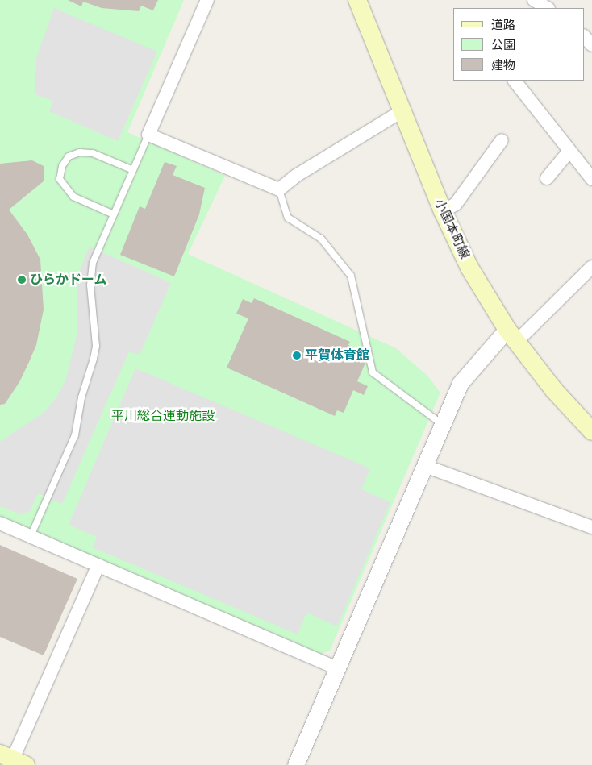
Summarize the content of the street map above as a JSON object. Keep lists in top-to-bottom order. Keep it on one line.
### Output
{"streets":{"main road":["小国本町線"]},"parks":["平川総合運動施設"],"places":["ひらかドーム","平賀体育館"],"legend":["道路","公園","建物"]}
